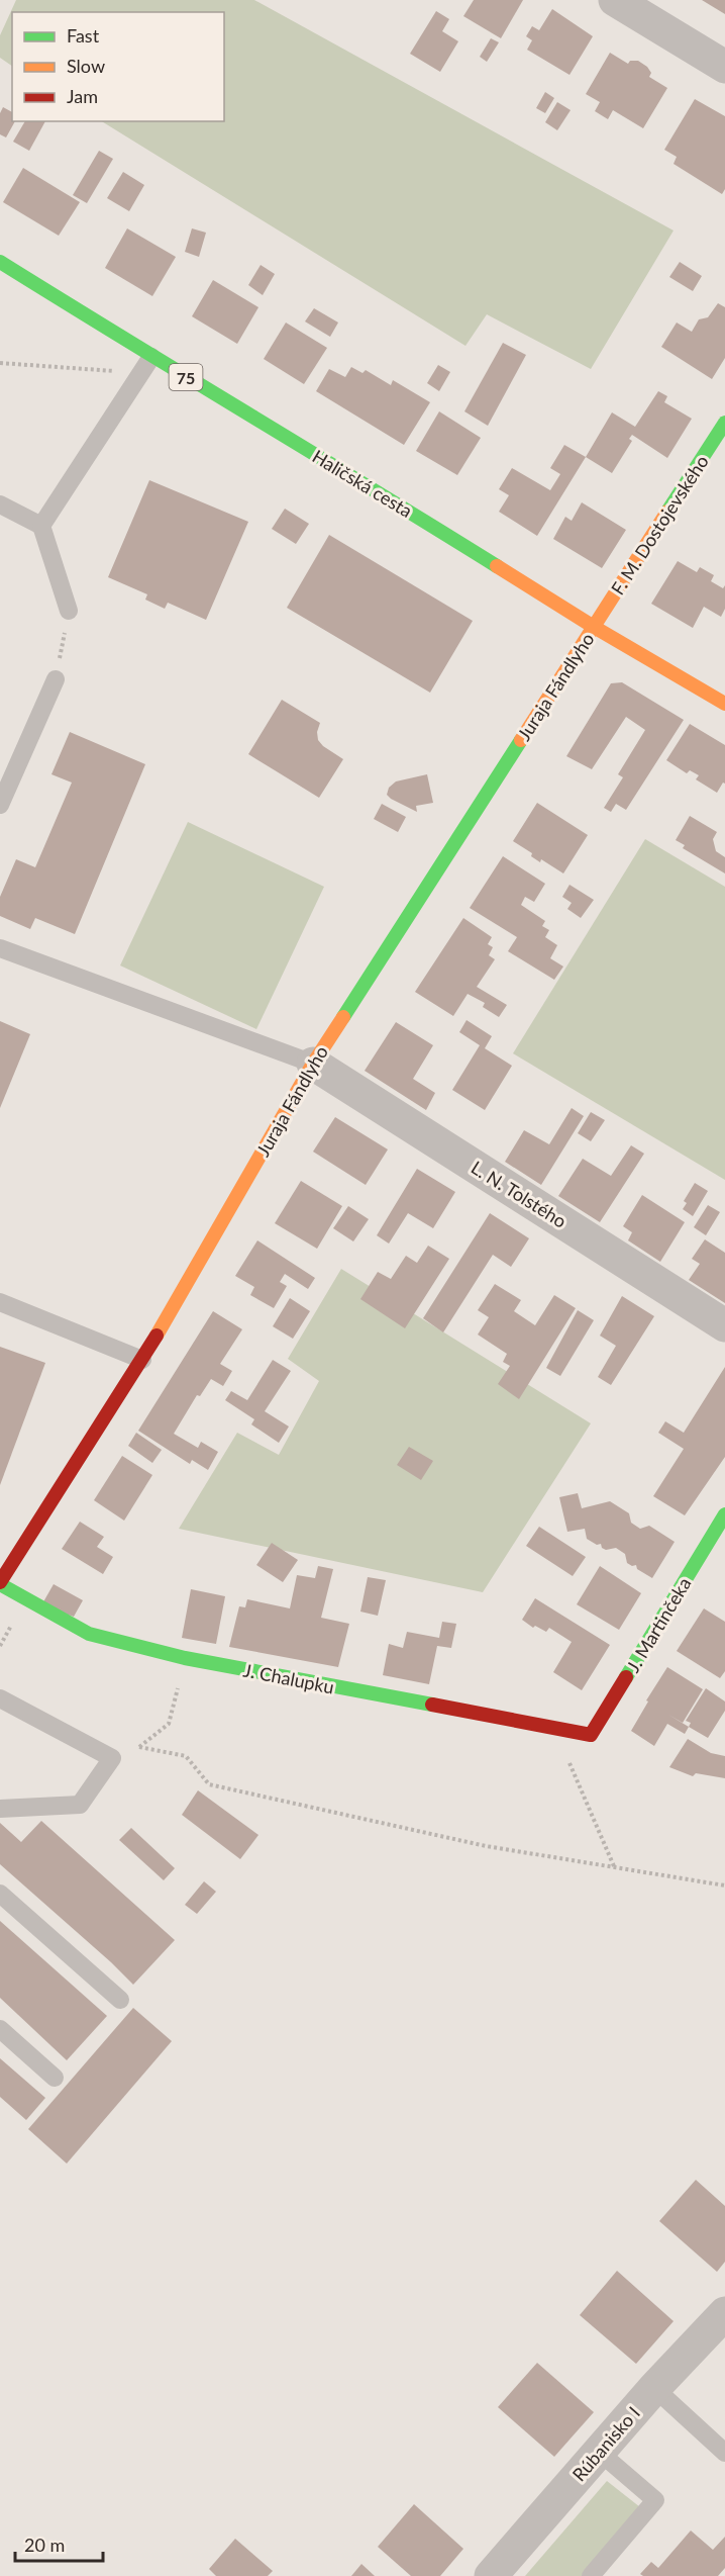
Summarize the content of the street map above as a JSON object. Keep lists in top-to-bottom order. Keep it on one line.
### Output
{"streets":{"street":["75","Haličská cesta","F. M. Dostojevského","Juraja Fándlyho","L. N. Tolstého","J. Martinčeka","J. Chalupku","Rúbanisko I"]},"crossings":[["Haličská cesta","F. M. Dostojevského"],["Haličská cesta","Juraja Fándlyho"],["F. M. Dostojevského","Juraja Fándlyho"],["Juraja Fándlyho","L. N. Tolstého"],["Juraja Fándlyho","J. Chalupku"],["J. Martinčeka","J. Chalupku"]],"legend":["Fast","Slow","Jam"],"scale_bar":"20 m"}
